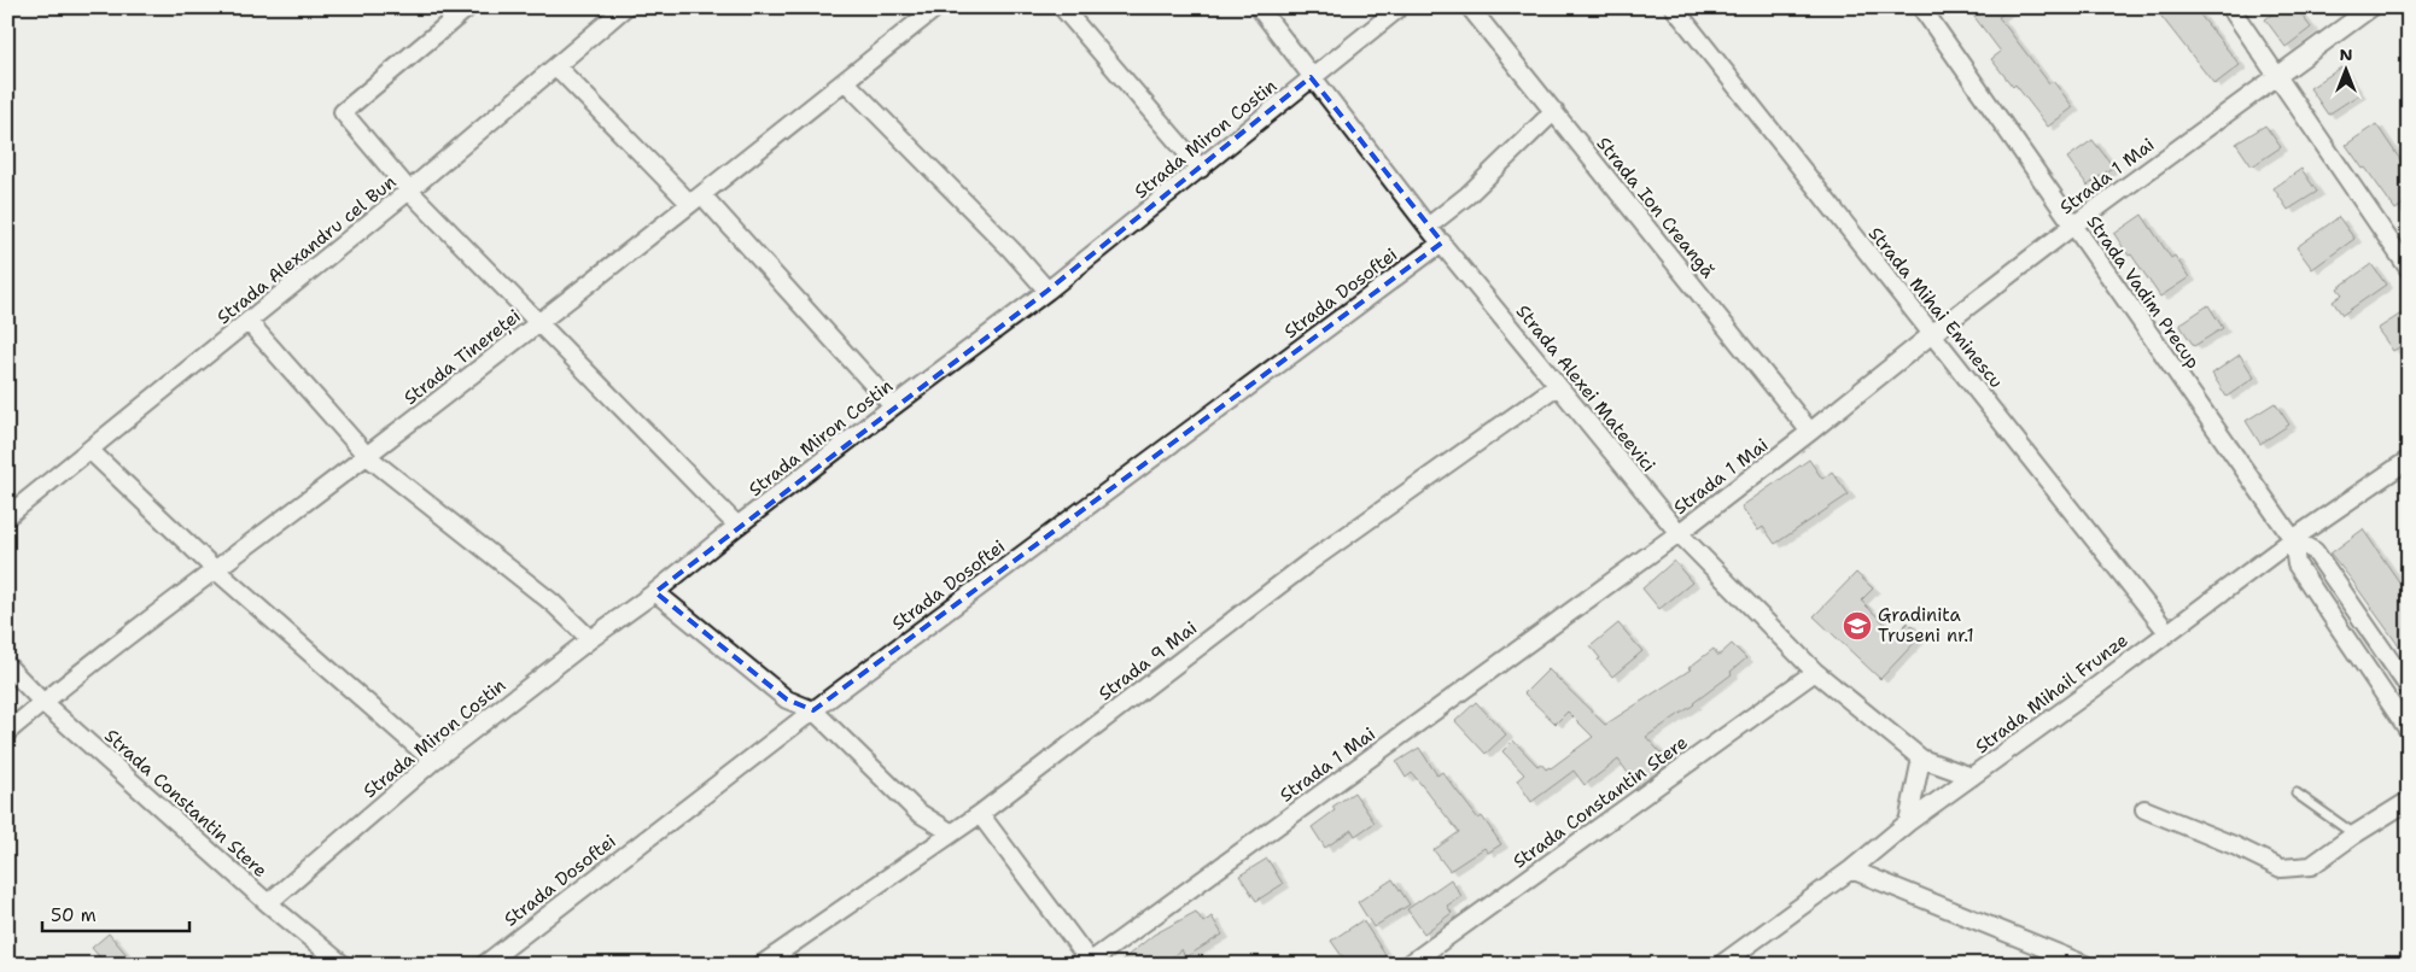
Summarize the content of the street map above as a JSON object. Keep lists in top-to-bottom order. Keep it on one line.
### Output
{"streets":{"street":["Strada Miron Costin","Strada 1 Mai","Strada Ion Creangă","Strada Alexandru cel Bun","Strada Vadim Precup","Strada Dosoftei","Strada Mihai Eminescu","Strada Tinereței","Strada Alexei Mateevici","Strada 9 Mai","Strada Mihail Frunze","Strada Constantin Stere"]},"crossings":[["Strada Miron Costin","Strada Alexei Mateevici"],["Strada Miron Costin","Strada Constantin Stere"],["Strada 1 Mai","Strada Ion Creangă"],["Strada 1 Mai","Strada Vadim Precup"],["Strada 1 Mai","Strada Mihai Eminescu"],["Strada 1 Mai","Strada Alexei Mateevici"],["Strada Vadim Precup","Strada Mihail Frunze"],["Strada Dosoftei","Strada Alexei Mateevici"],["Strada Mihai Eminescu","Strada Mihail Frunze"],["Strada Tinereței","Strada Constantin Stere"],["Strada Alexei Mateevici","Strada 9 Mai"],["Strada Alexei Mateevici","Strada Mihail Frunze"],["Strada Alexei Mateevici","Strada Constantin Stere"]],"places":{"school or university":["Gradinita Truseni nr.1"]},"scale_bar":"50 m","north":"top"}
